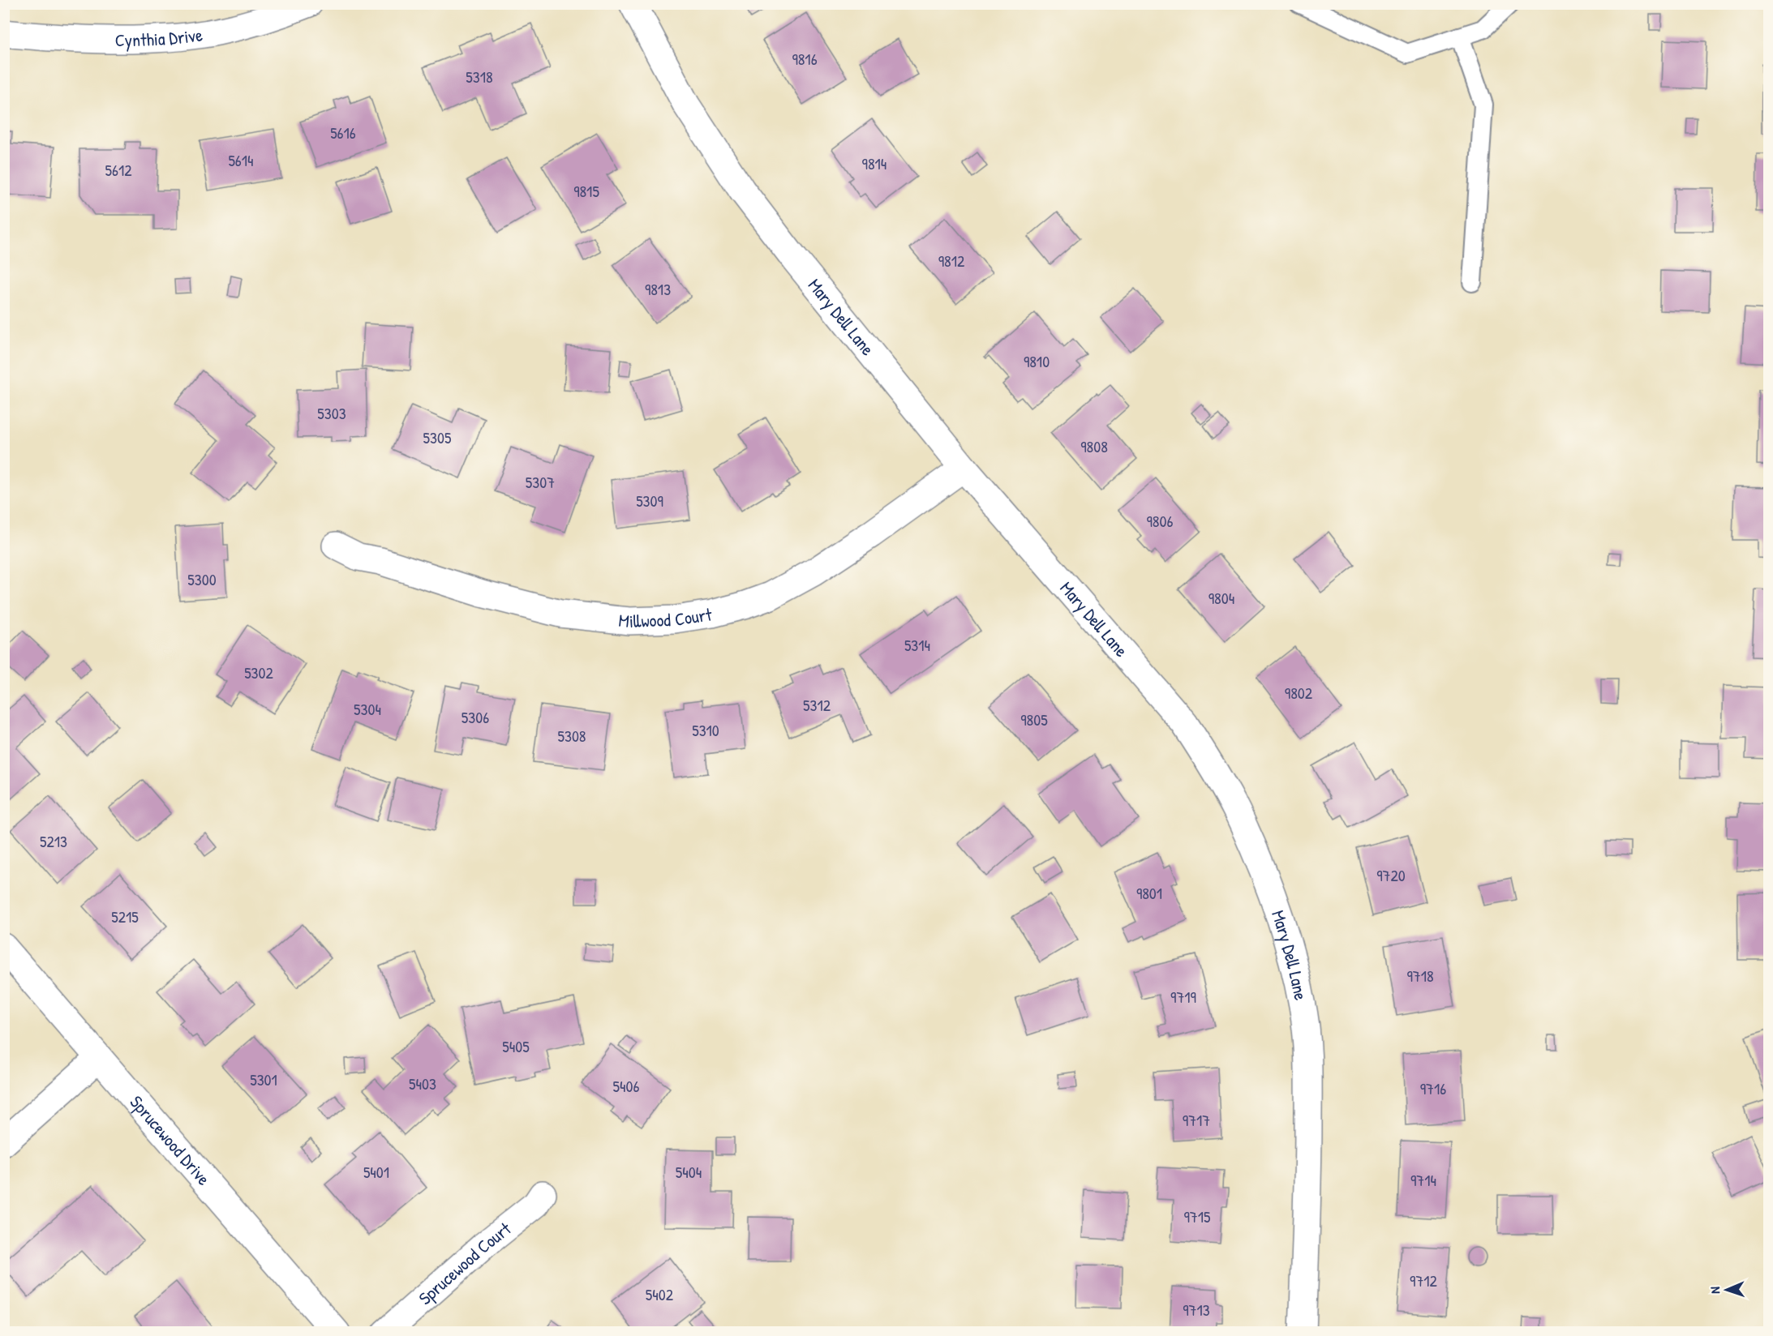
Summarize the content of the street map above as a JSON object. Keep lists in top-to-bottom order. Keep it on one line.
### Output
{"streets":{"street":["Cynthia Drive","Mary Dell Lane","Millwood Court","Sprucewood Drive","Sprucewood Court"]},"crossings":[["Mary Dell Lane","Millwood Court"]],"house_numbers":["9816","5318","5616","5614","9814","5612","9815","9812","9813","9810","5303","5305","9808","5307","5309","9806","5300","9804","5314","5302","9802","5312","5304","5306","9805","5310","5308","5213","9720","9801","5215","9718","9719","5405","5301","5403","5406","9716","9717","5401","5404","9714","9715","9712","5402","9713"],"north":"left"}
